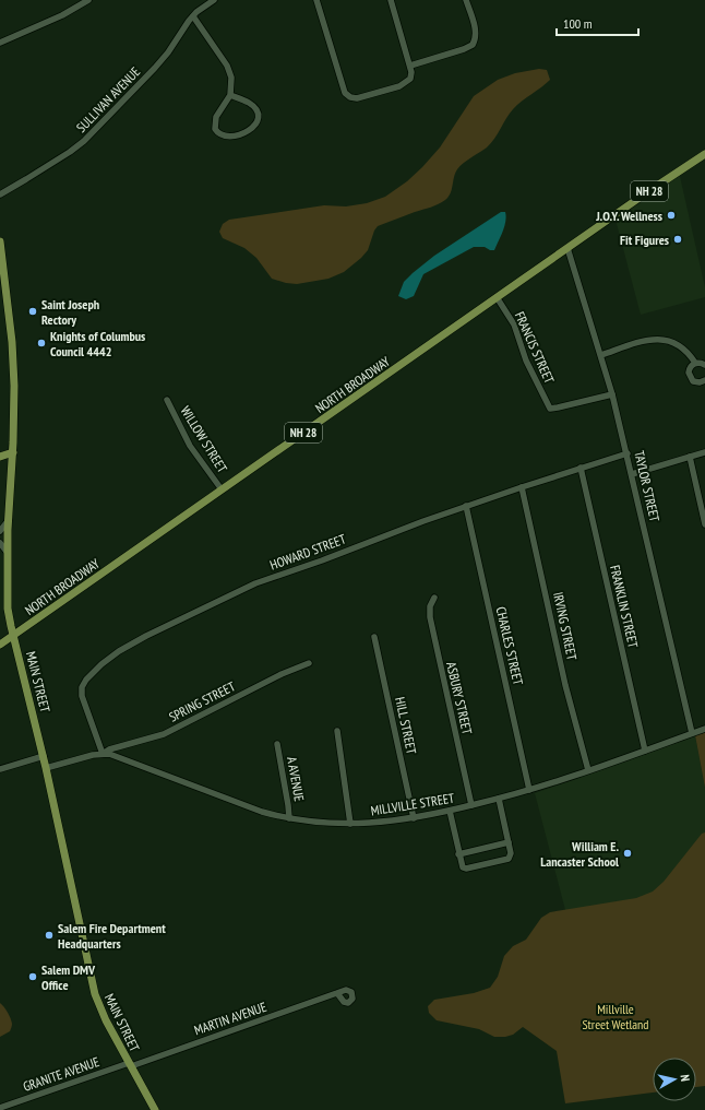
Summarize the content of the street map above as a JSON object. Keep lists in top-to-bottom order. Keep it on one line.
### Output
{"streets":{"main road":["NH 28","NORTH BROADWAY","MAIN STREET"],"street":["SULLIVAN AVENUE","FRANCIS STREET","WILLOW STREET","TAYLOR STREET","HOWARD STREET","FRANKLIN STREET","IRVING STREET","CHARLES STREET","ASBURY STREET","SPRING STREET","HILL STREET","A AVENUE","MILLVILLE STREET","MARTIN AVENUE","GRANITE AVENUE"]},"crossings":[["NH 28","NORTH BROADWAY"],["NH 28","MAIN STREET"],["FRANCIS STREET","NORTH BROADWAY"],["FRANCIS STREET","TAYLOR STREET"],["NORTH BROADWAY","WILLOW STREET"],["NORTH BROADWAY","TAYLOR STREET"],["NORTH BROADWAY","MAIN STREET"],["TAYLOR STREET","HOWARD STREET"],["TAYLOR STREET","MILLVILLE STREET"],["HOWARD STREET","FRANKLIN STREET"],["HOWARD STREET","IRVING STREET"],["HOWARD STREET","CHARLES STREET"],["HOWARD STREET","SPRING STREET"],["HOWARD STREET","MILLVILLE STREET"],["FRANKLIN STREET","MILLVILLE STREET"],["IRVING STREET","MILLVILLE STREET"],["CHARLES STREET","MILLVILLE STREET"],["MAIN STREET","MILLVILLE STREET"],["MAIN STREET","MARTIN AVENUE"],["MAIN STREET","GRANITE AVENUE"],["ASBURY STREET","MILLVILLE STREET"],["SPRING STREET","MILLVILLE STREET"],["HILL STREET","MILLVILLE STREET"],["A AVENUE","MILLVILLE STREET"],["MARTIN AVENUE","GRANITE AVENUE"]],"parks":["Millville Street Wetland"],"places":["J.O.Y. Wellness","Fit Figures","Saint Joseph Rectory","Knights of Columbus Council 4442","William E. Lancaster School","Salem Fire Department Headquarters","Salem DMV Office"],"scale_bar":"100 m","north":"right"}
